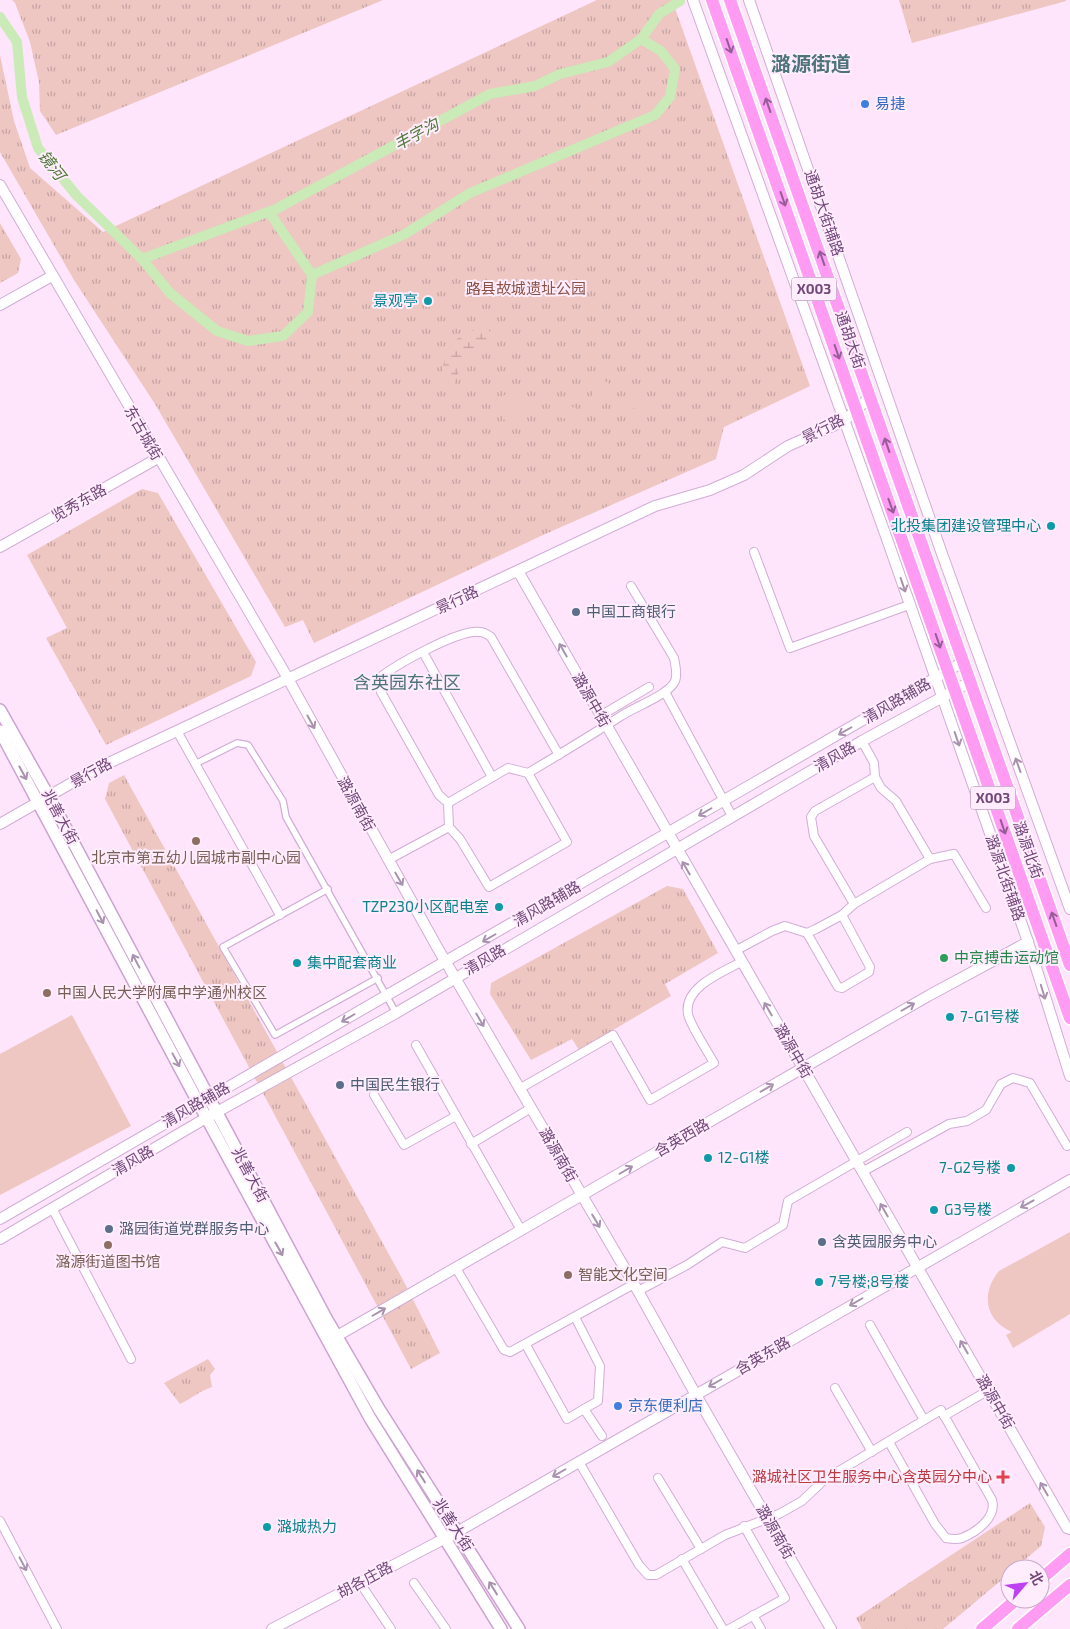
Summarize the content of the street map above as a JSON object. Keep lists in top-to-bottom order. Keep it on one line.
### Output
{"streets":{"main road":["X003","通胡大街","兆善大街","潞源北街"],"street":["通胡大街辅路","景行路","东古城街","览秀东路","潞源中街","清风路辅路","清风路","潞源南街","潞源北街辅路","含英西路","含英东路","胡各庄路"]},"crossings":[["通胡大街","景行路"],["通胡大街","潞源北街"],["景行路","东古城街"],["景行路","潞源中街"],["景行路","潞源南街"],["景行路","兆善大街"],["景行路","潞源北街辅路"],["东古城街","览秀东路"],["东古城街","潞源南街"],["潞源中街","清风路辅路"],["潞源中街","清风路"],["潞源中街","含英西路"],["潞源中街","含英东路"],["清风路辅路","潞源南街"],["清风路辅路","兆善大街"],["清风路辅路","潞源北街"],["清风路辅路","潞源北街辅路"],["清风路","潞源南街"],["清风路","兆善大街"],["清风路","潞源北街"],["清风路","潞源北街辅路"],["潞源南街","含英西路"],["潞源南街","含英东路"],["兆善大街","含英西路"],["兆善大街","含英东路"],["兆善大街","胡各庄路"],["潞源北街辅路","含英西路"],["含英东路","胡各庄路"]],"one_way":["潞源中街","清风路辅路","潞源北街辅路","含英西路","含英东路"],"districts":["潞源街道","含英园东社区"],"water":["丰字沟","镜河"],"parks":["路县故城遗址公园"],"places":{"other":["易捷","景观亭","北投集团建设管理中心","中国工商银行","北京市第五幼儿园城市副中心园","TZP230小区配电室","中京搏击运动馆","集中配套商业","中国人民大学附属中学通州校区","7-G1号楼","中国民生银行","12-G1楼","7-G2号楼","G3号楼","潞园街道党群服务中心","含英园服务中心","潞源街道图书馆","智能文化空间","7号楼;8号楼","京东便利店","潞城热力"],"health":["潞城社区卫生服务中心含英园分中心"]},"north":"top right"}
